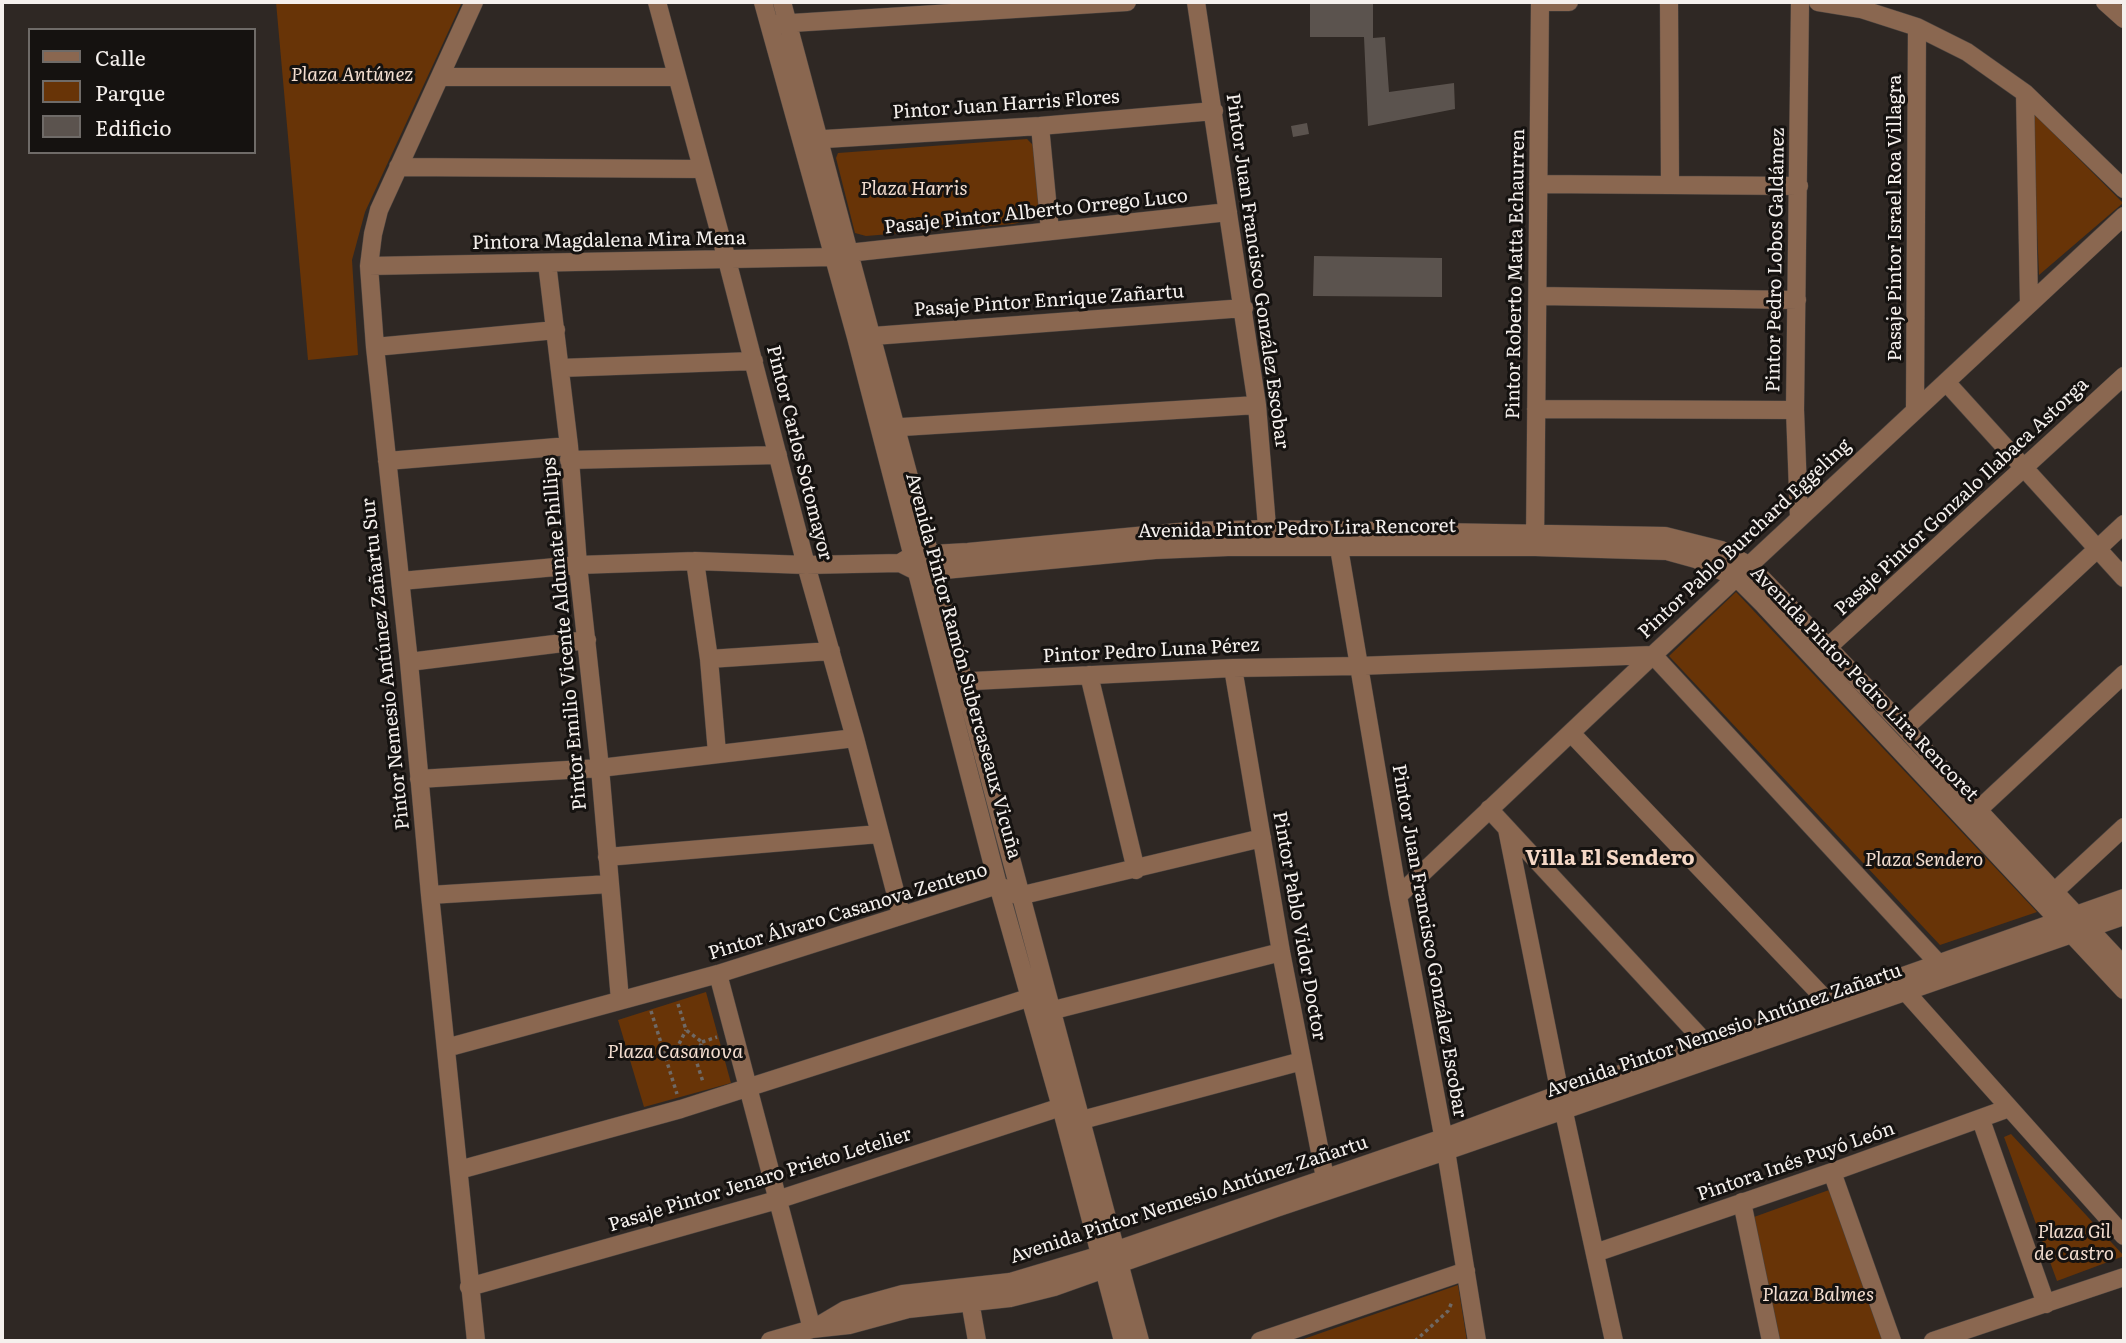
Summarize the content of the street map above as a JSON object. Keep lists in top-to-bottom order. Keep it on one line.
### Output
{"streets":{"street":["Pintor Juan Harris Flores","Pasaje Pintor Alberto Orrego Luco","Pasaje Pintor Israel Roa Villagra","Pintora Magdalena Mira Mena","Pintor Pedro Lobos Galdámez","Pintor Juan Francisco González Escobar","Pintor Roberto Matta Echaurren","Pasaje Pintor Enrique Zañartu","Pintor Carlos Sotomayor","Pasaje Pintor Gonzalo Ilabaca Astorga","Avenida Pintor Pedro Lira Rencoret","Pintor Pablo Burchard Eggeling","Pintor Emilio Vicente Aldunate Phillips","Pintor Pedro Luna Pérez","Pintor Nemesio Antúnez Zañartu Sur","Avenida Pintor Ramón Subercaseaux Vicuña","Pintor Álvaro Casanova Zenteno","Pintor Pablo Vidor Doctor","Avenida Pintor Nemesio Antúnez Zañartu","Pintora Inés Puyó León","Pasaje Pintor Jenaro Prieto Letelier"]},"crossings":[["Pintor Juan Harris Flores","Pintor Juan Francisco González Escobar"],["Pintor Juan Harris Flores","Avenida Pintor Ramón Subercaseaux Vicuña"],["Pasaje Pintor Alberto Orrego Luco","Pintora Magdalena Mira Mena"],["Pasaje Pintor Alberto Orrego Luco","Pintor Juan Francisco González Escobar"],["Pasaje Pintor Alberto Orrego Luco","Avenida Pintor Ramón Subercaseaux Vicuña"],["Pasaje Pintor Israel Roa Villagra","Pintor Pablo Burchard Eggeling"],["Pintora Magdalena Mira Mena","Pintor Carlos Sotomayor"],["Pintora Magdalena Mira Mena","Pintor Emilio Vicente Aldunate Phillips"],["Pintora Magdalena Mira Mena","Pintor Nemesio Antúnez Zañartu Sur"],["Pintora Magdalena Mira Mena","Avenida Pintor Ramón Subercaseaux Vicuña"],["Pintor Pedro Lobos Galdámez","Pintor Pablo Burchard Eggeling"],["Pintor Juan Francisco González Escobar","Pasaje Pintor Enrique Zañartu"],["Pintor Juan Francisco González Escobar","Avenida Pintor Pedro Lira Rencoret"],["Pintor Juan Francisco González Escobar","Pintor Pablo Burchard Eggeling"],["Pintor Juan Francisco González Escobar","Pintor Pedro Luna Pérez"],["Pintor Juan Francisco González Escobar","Avenida Pintor Nemesio Antúnez Zañartu"],["Pintor Roberto Matta Echaurren","Avenida Pintor Pedro Lira Rencoret"],["Pasaje Pintor Enrique Zañartu","Avenida Pintor Ramón Subercaseaux Vicuña"],["Pintor Carlos Sotomayor","Pintor Álvaro Casanova Zenteno"],["Pasaje Pintor Gonzalo Ilabaca Astorga","Avenida Pintor Pedro Lira Rencoret"],["Avenida Pintor Pedro Lira Rencoret","Pintor Pablo Burchard Eggeling"],["Avenida Pintor Pedro Lira Rencoret","Avenida Pintor Ramón Subercaseaux Vicuña"],["Avenida Pintor Pedro Lira Rencoret","Avenida Pintor Nemesio Antúnez Zañartu"],["Pintor Pablo Burchard Eggeling","Pintor Pedro Luna Pérez"],["Pintor Emilio Vicente Aldunate Phillips","Pintor Álvaro Casanova Zenteno"],["Pintor Pedro Luna Pérez","Avenida Pintor Ramón Subercaseaux Vicuña"],["Pintor Pedro Luna Pérez","Pintor Pablo Vidor Doctor"],["Pintor Nemesio Antúnez Zañartu Sur","Pintor Álvaro Casanova Zenteno"],["Pintor Nemesio Antúnez Zañartu Sur","Pasaje Pintor Jenaro Prieto Letelier"],["Avenida Pintor Ramón Subercaseaux Vicuña","Pintor Álvaro Casanova Zenteno"],["Avenida Pintor Ramón Subercaseaux Vicuña","Avenida Pintor Nemesio Antúnez Zañartu"],["Avenida Pintor Ramón Subercaseaux Vicuña","Pasaje Pintor Jenaro Prieto Letelier"],["Pintor Pablo Vidor Doctor","Avenida Pintor Nemesio Antúnez Zañartu"]],"districts":["Villa El Sendero"],"parks":["Plaza Antúnez","Plaza Harris","Plaza Sendero","Plaza Casanova","Plaza Gil de Castro","Plaza Balmes"],"legend":["Calle","Parque","Edificio"]}
